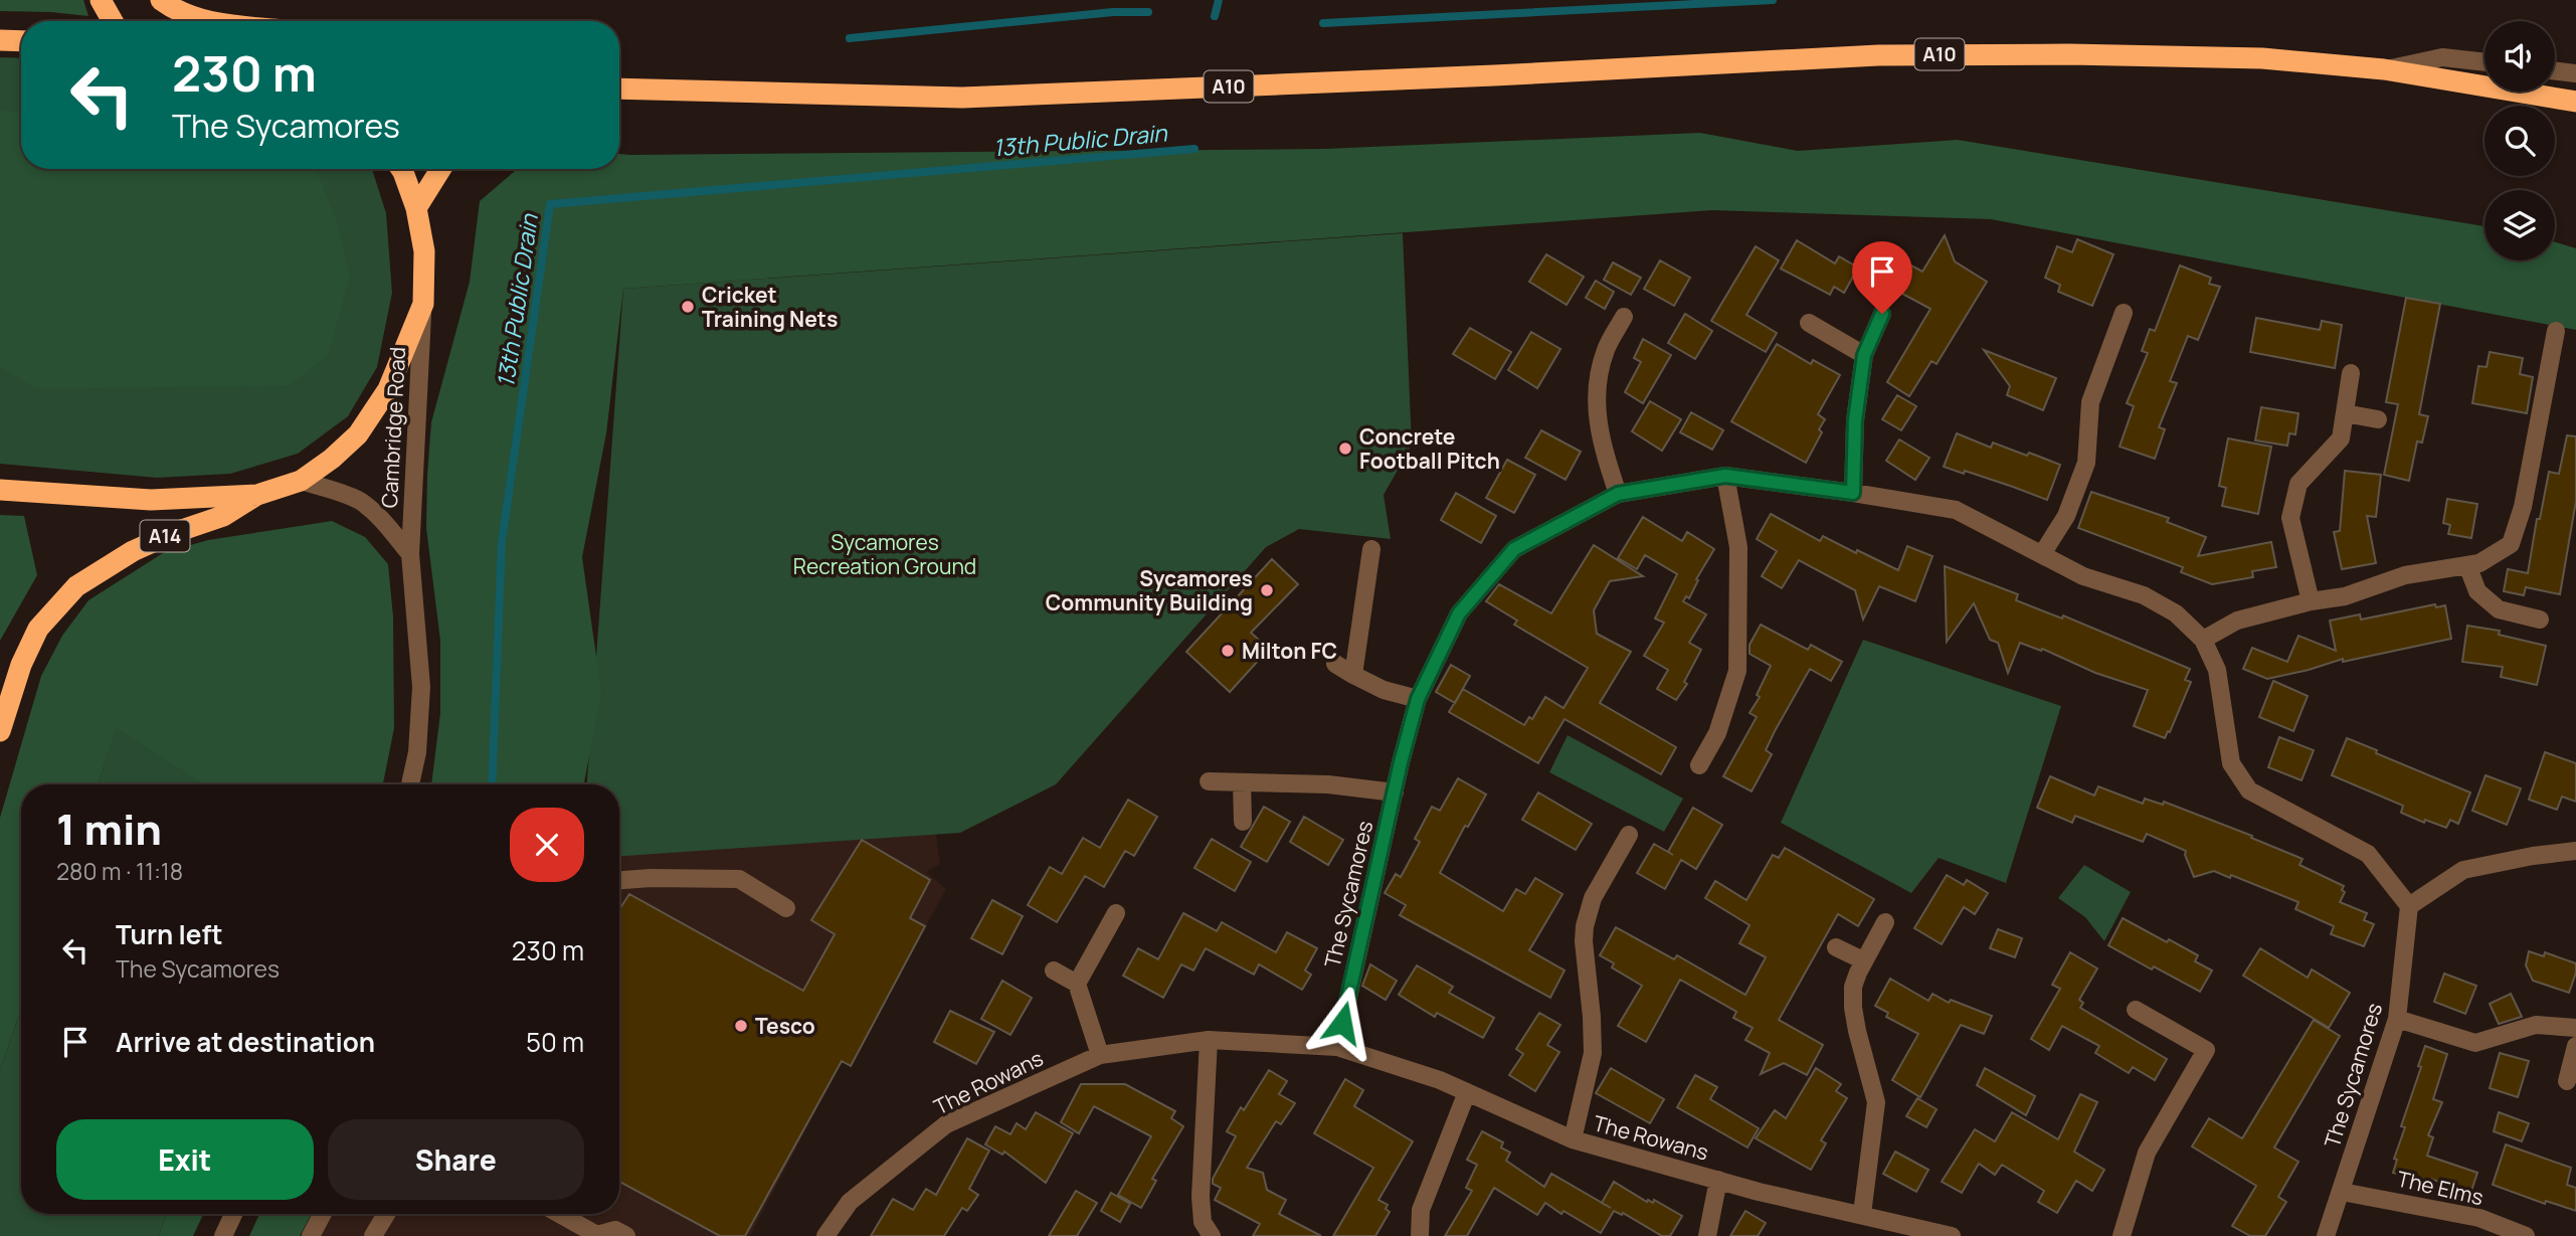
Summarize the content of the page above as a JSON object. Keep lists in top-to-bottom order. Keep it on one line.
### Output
{"streets":{"highway":["A10","A14"],"street":["Cambridge Road","The Sycamores","The Rowans","The Elms"]},"crossings":[["The Sycamores","The Rowans"],["The Sycamores","The Elms"]],"water":["13th Public Drain"],"parks":["Sycamores Recreation Ground"],"places":["Cricket Training Nets","Concrete Football Pitch","Sycamores Community Building","Milton FC","Tesco"],"page":{"turn":["230 m","The Sycamores"],"heading":["1 min","280 m · 11:18"],"list":[{"name":"Turn left","note":"The Sycamores","value":"230 m"},{"name":"Arrive at destination","value":"50 m"}],"buttons":["Exit","Share"]}}
